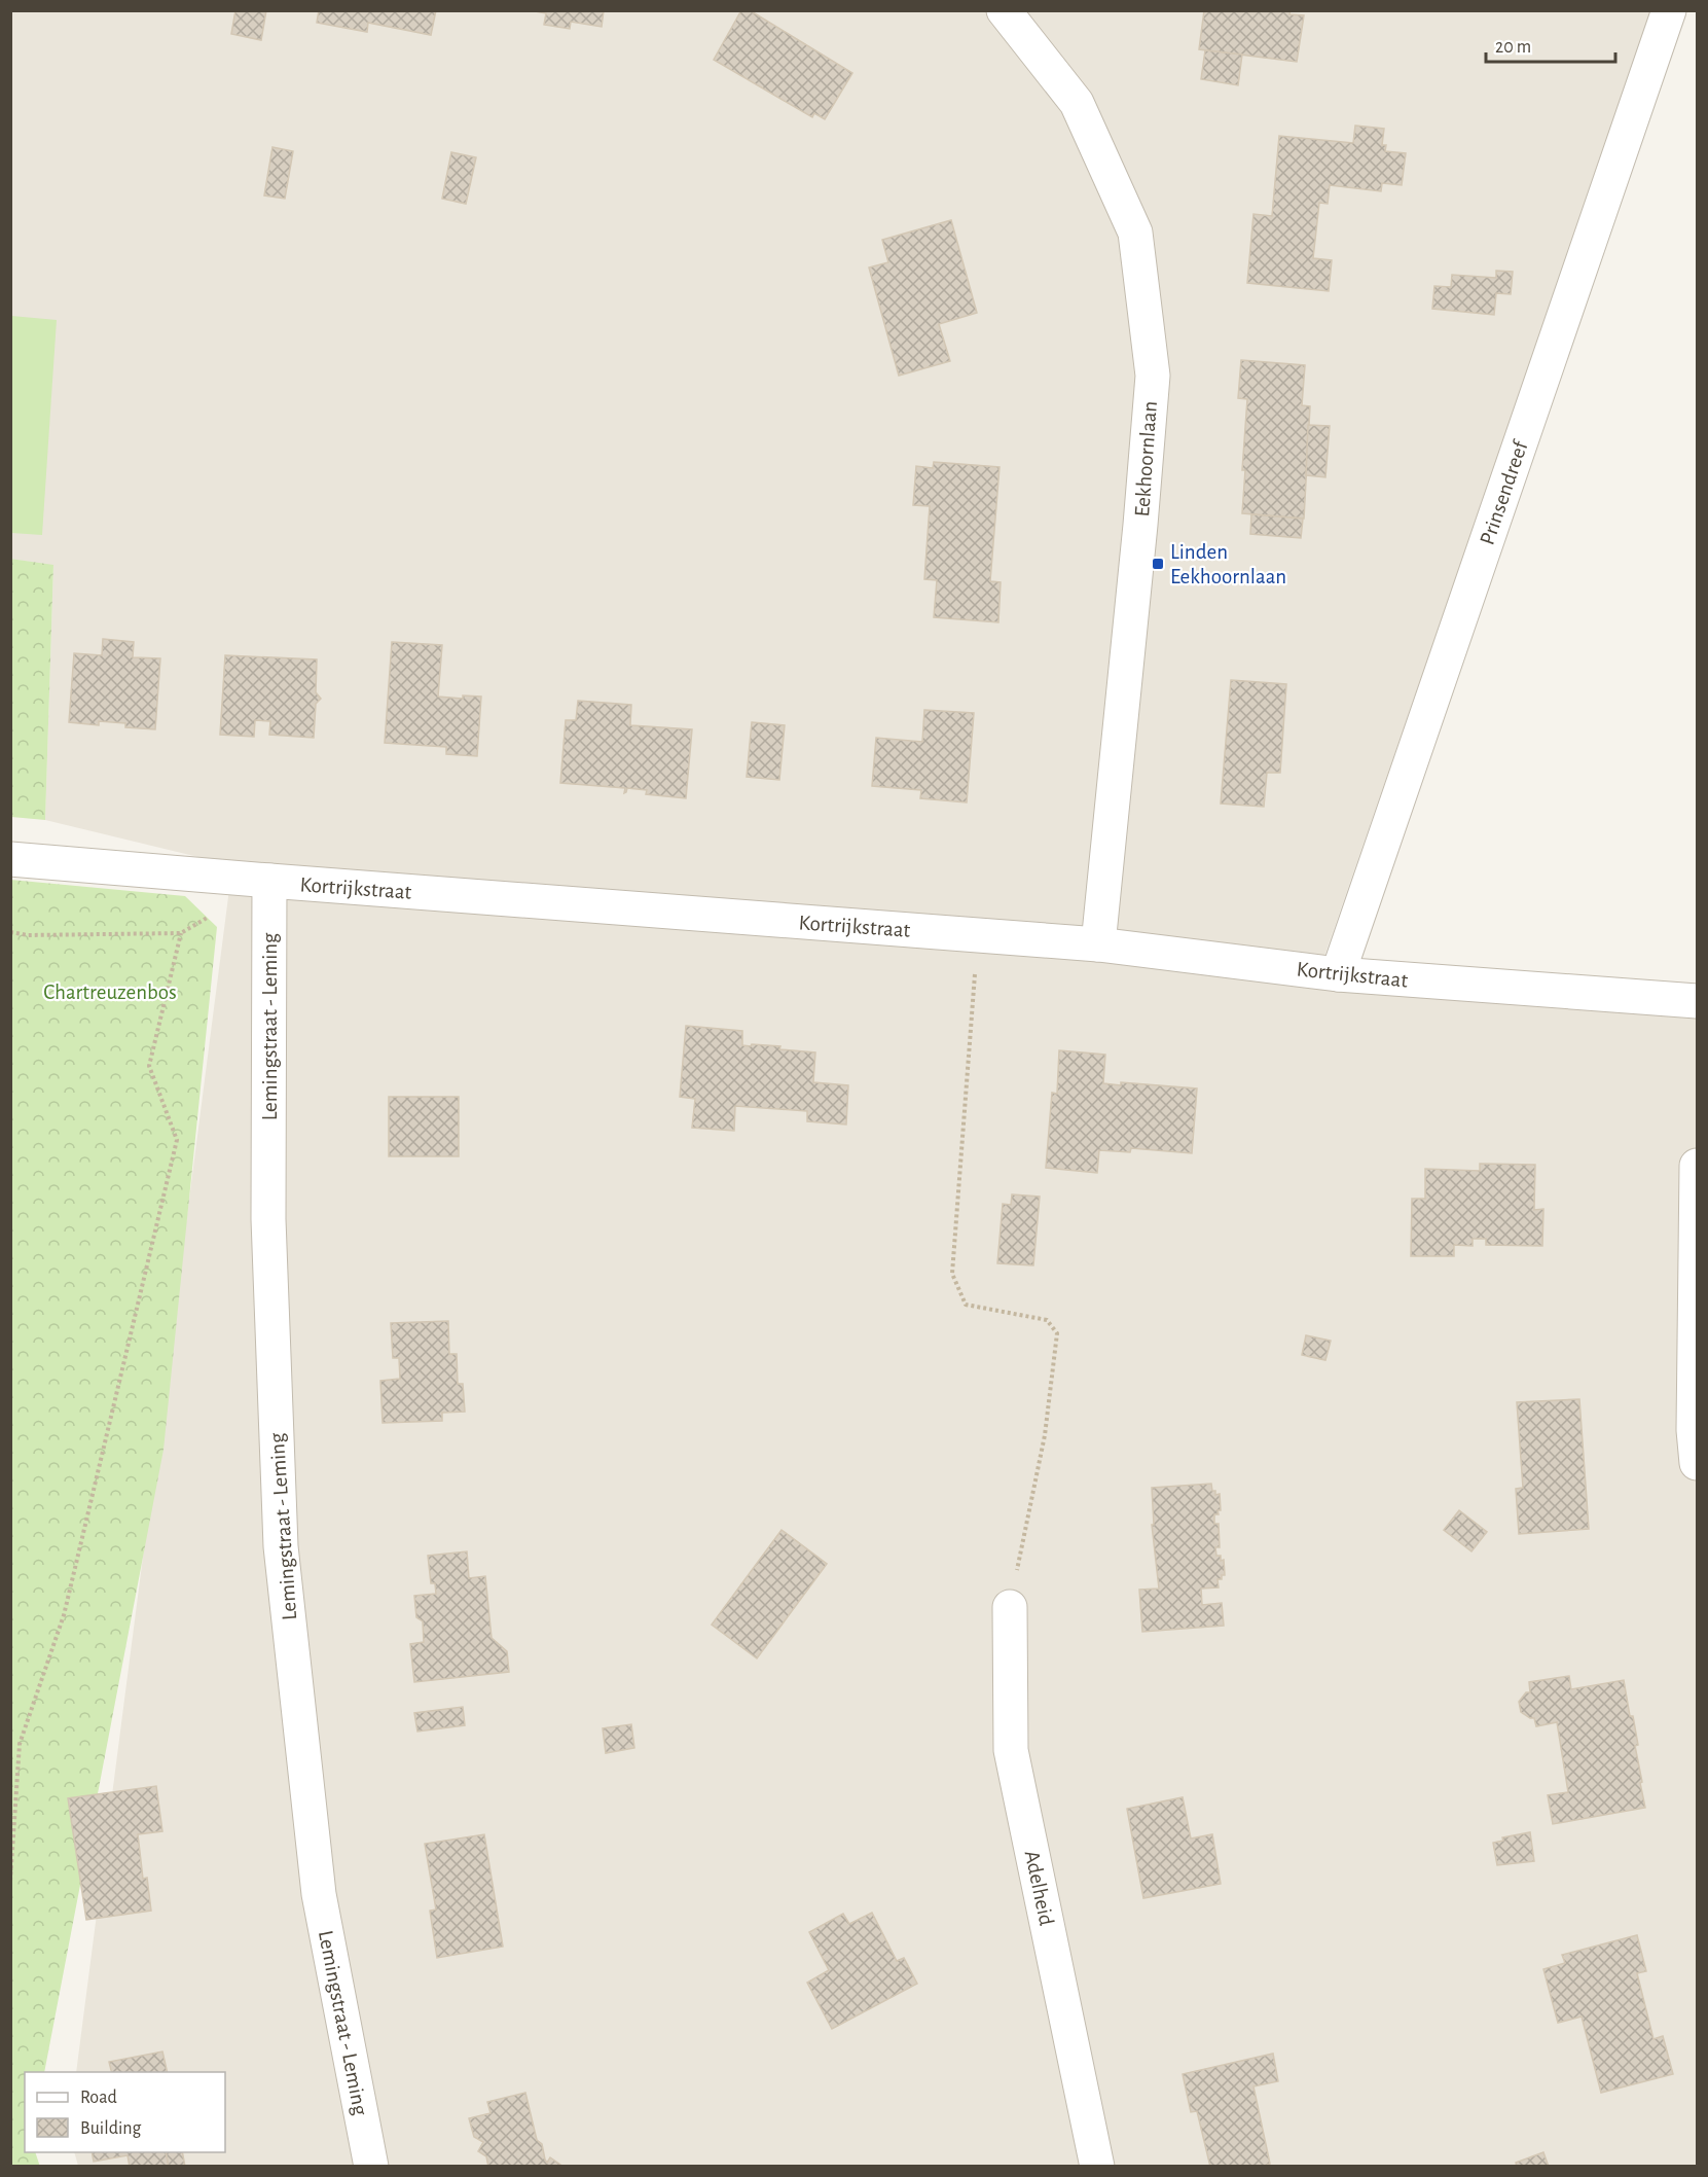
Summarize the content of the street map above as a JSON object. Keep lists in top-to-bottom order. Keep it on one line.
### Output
{"streets":{"street":["Eekhoornlaan","Prinsendreef","Kortrijkstraat","Lemingstraat - Leming","Adelheid"]},"crossings":[["Eekhoornlaan","Kortrijkstraat"],["Prinsendreef","Kortrijkstraat"],["Kortrijkstraat","Lemingstraat - Leming"]],"parks":["Chartreuzenbos"],"places":{"transit":["Linden Eekhoornlaan"]},"legend":["Road","Building"],"scale_bar":"20 m"}
